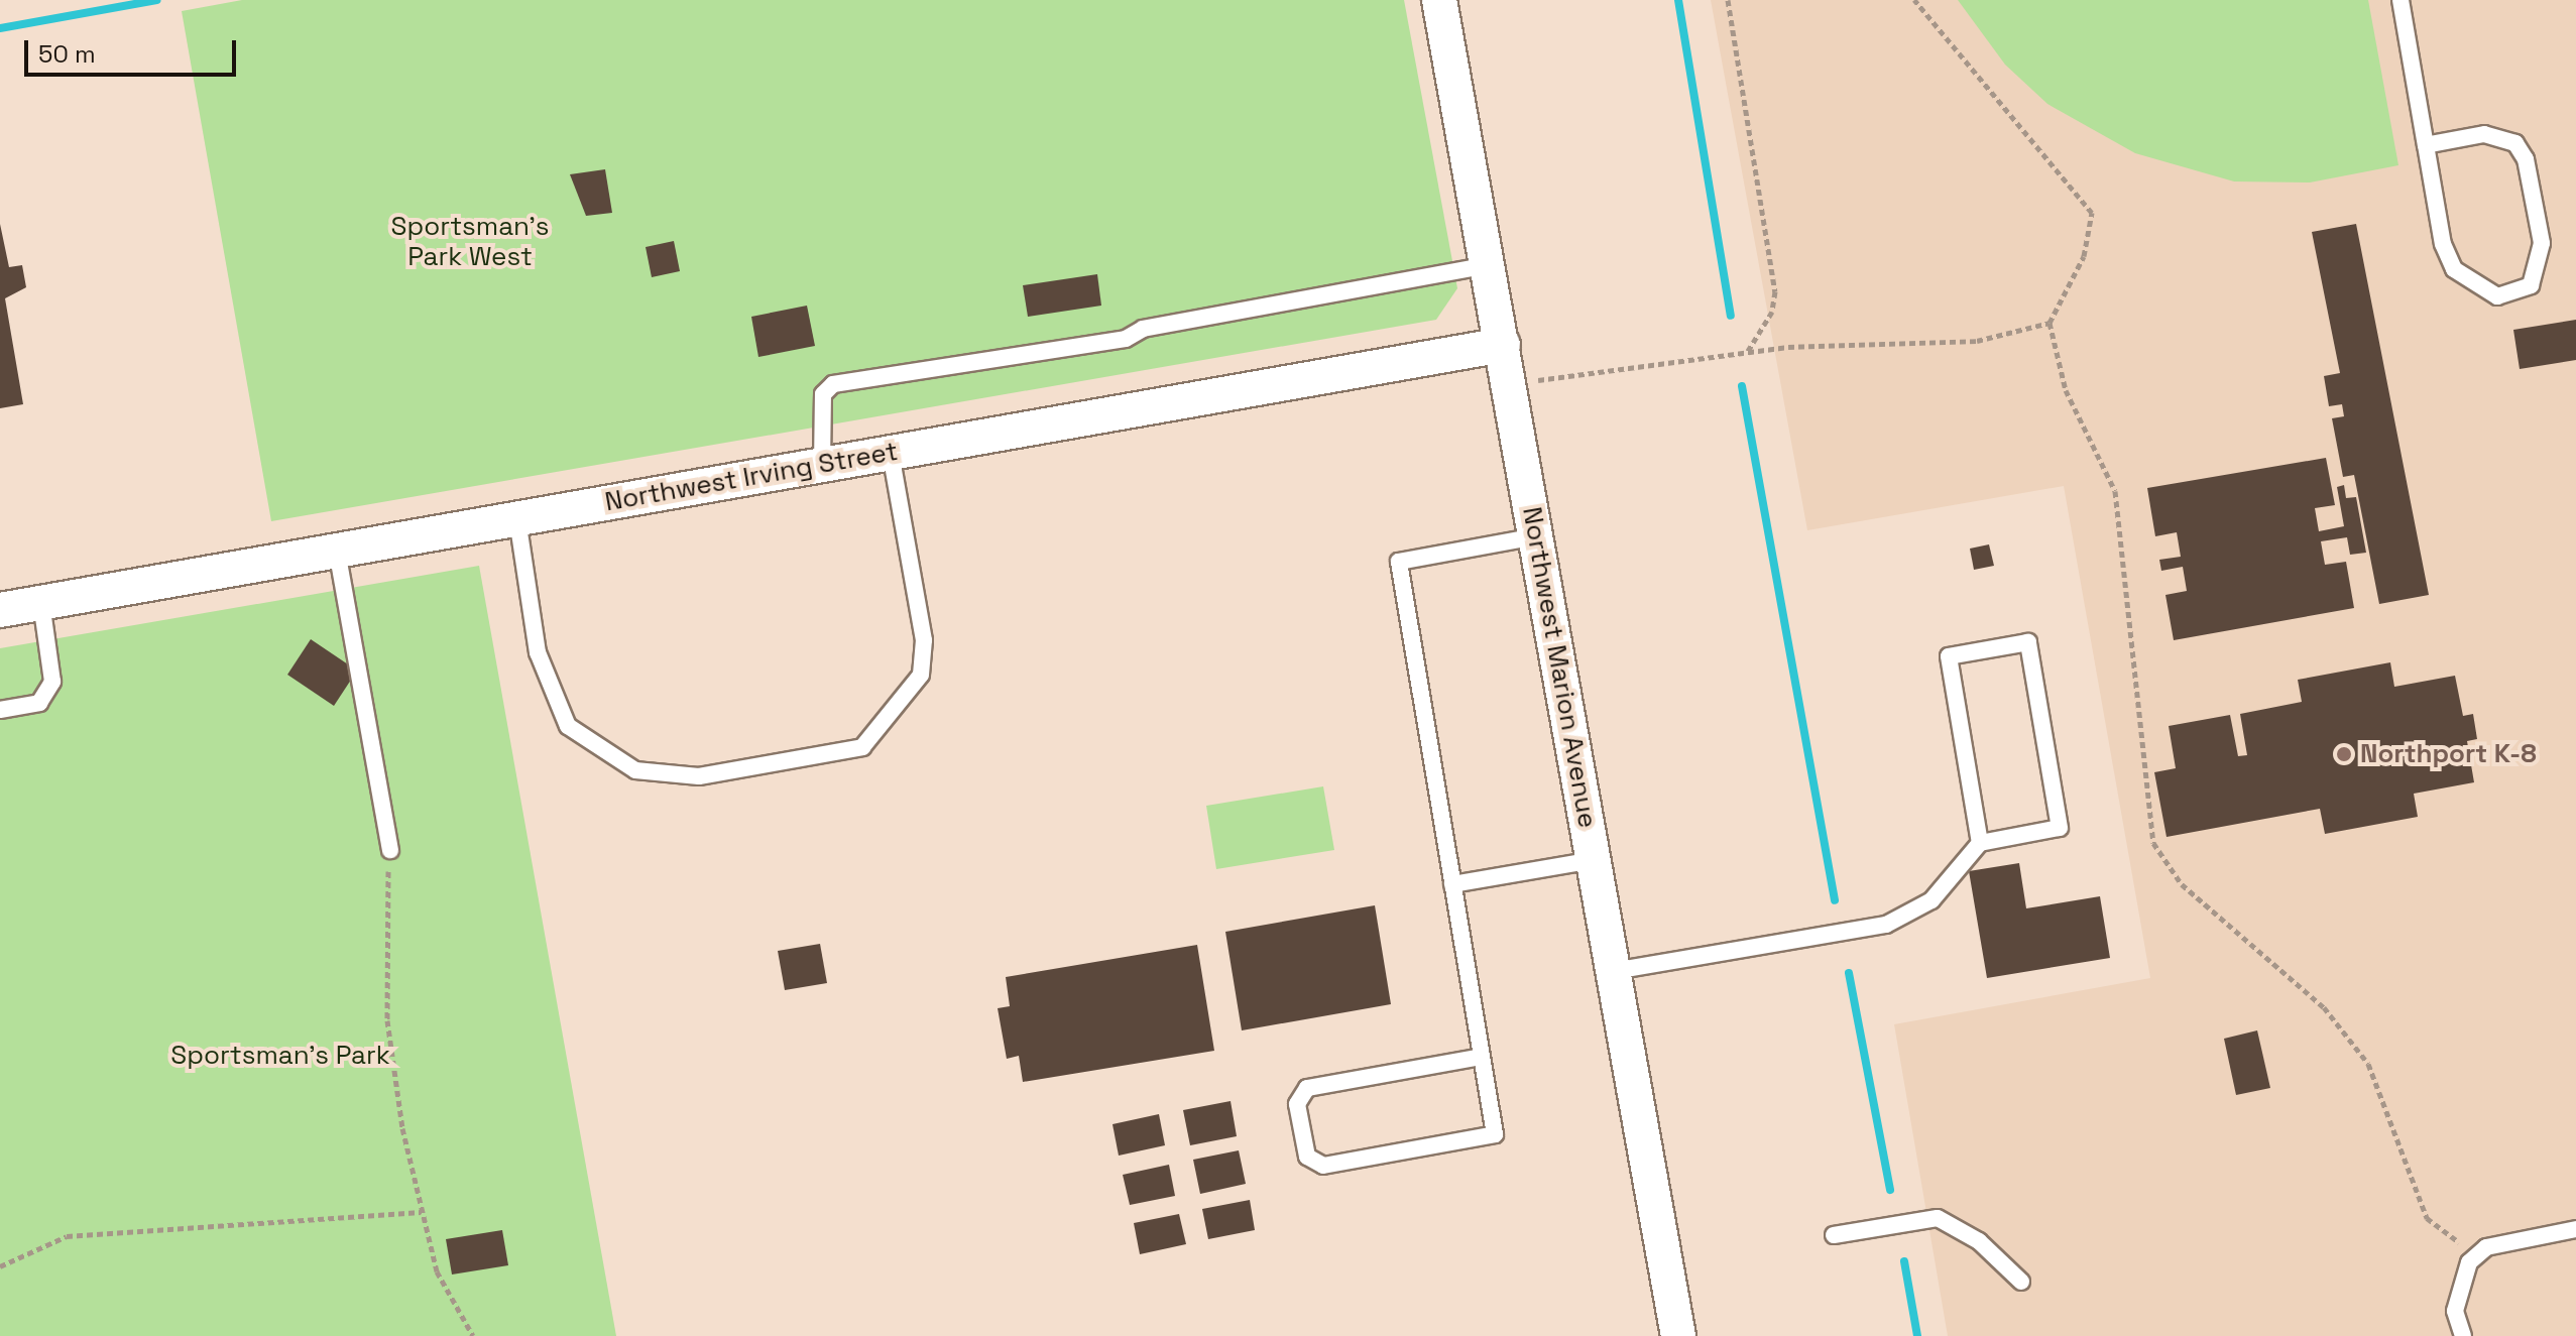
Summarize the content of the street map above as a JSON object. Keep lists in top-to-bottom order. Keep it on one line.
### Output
{"streets":{"street":["Northwest Irving Street","Northwest Marion Avenue"]},"crossings":[["Northwest Irving Street","Northwest Marion Avenue"]],"parks":["Sportsman's Park West","Sportsman's Park"],"places":["Northport K-8"],"scale_bar":"50 m"}
